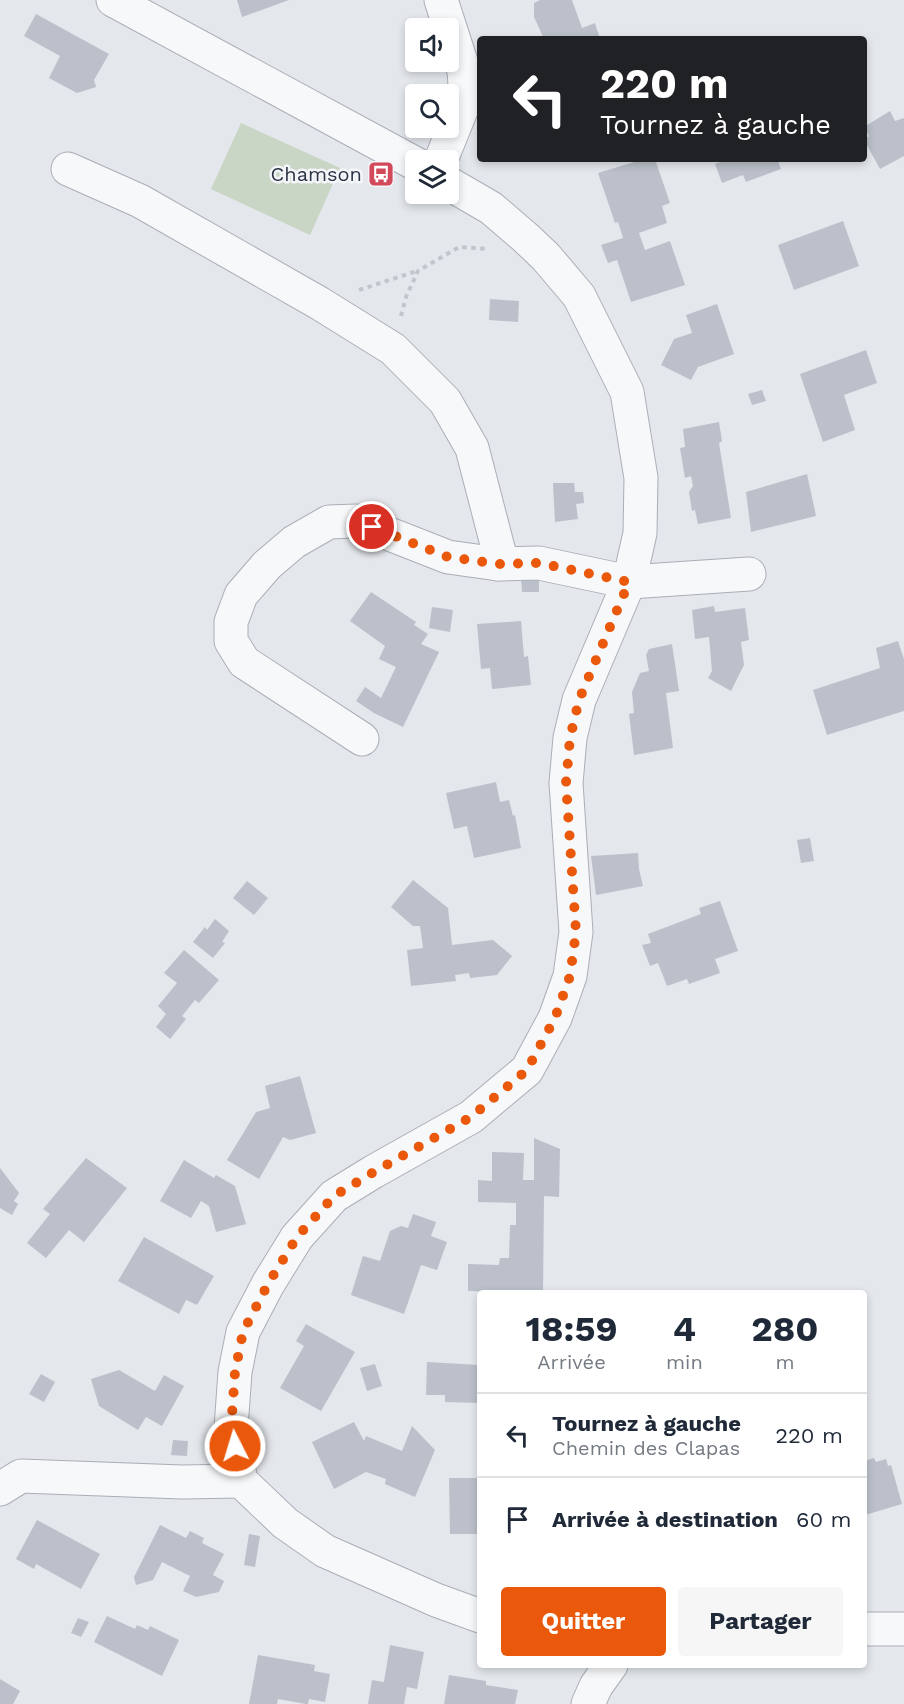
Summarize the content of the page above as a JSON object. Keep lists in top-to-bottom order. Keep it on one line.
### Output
{"places":{"bus stop":["Chamson"]},"page":{"turn":["220 m","Tournez à gauche"],"eta":["18:59","Arrivée","4","min","280","m"],"list":[{"name":"Tournez à gauche","note":"Chemin des Clapas","value":"220 m"},{"name":"Arrivée à destination","value":"60 m"}],"buttons":["Quitter","Partager"]}}
